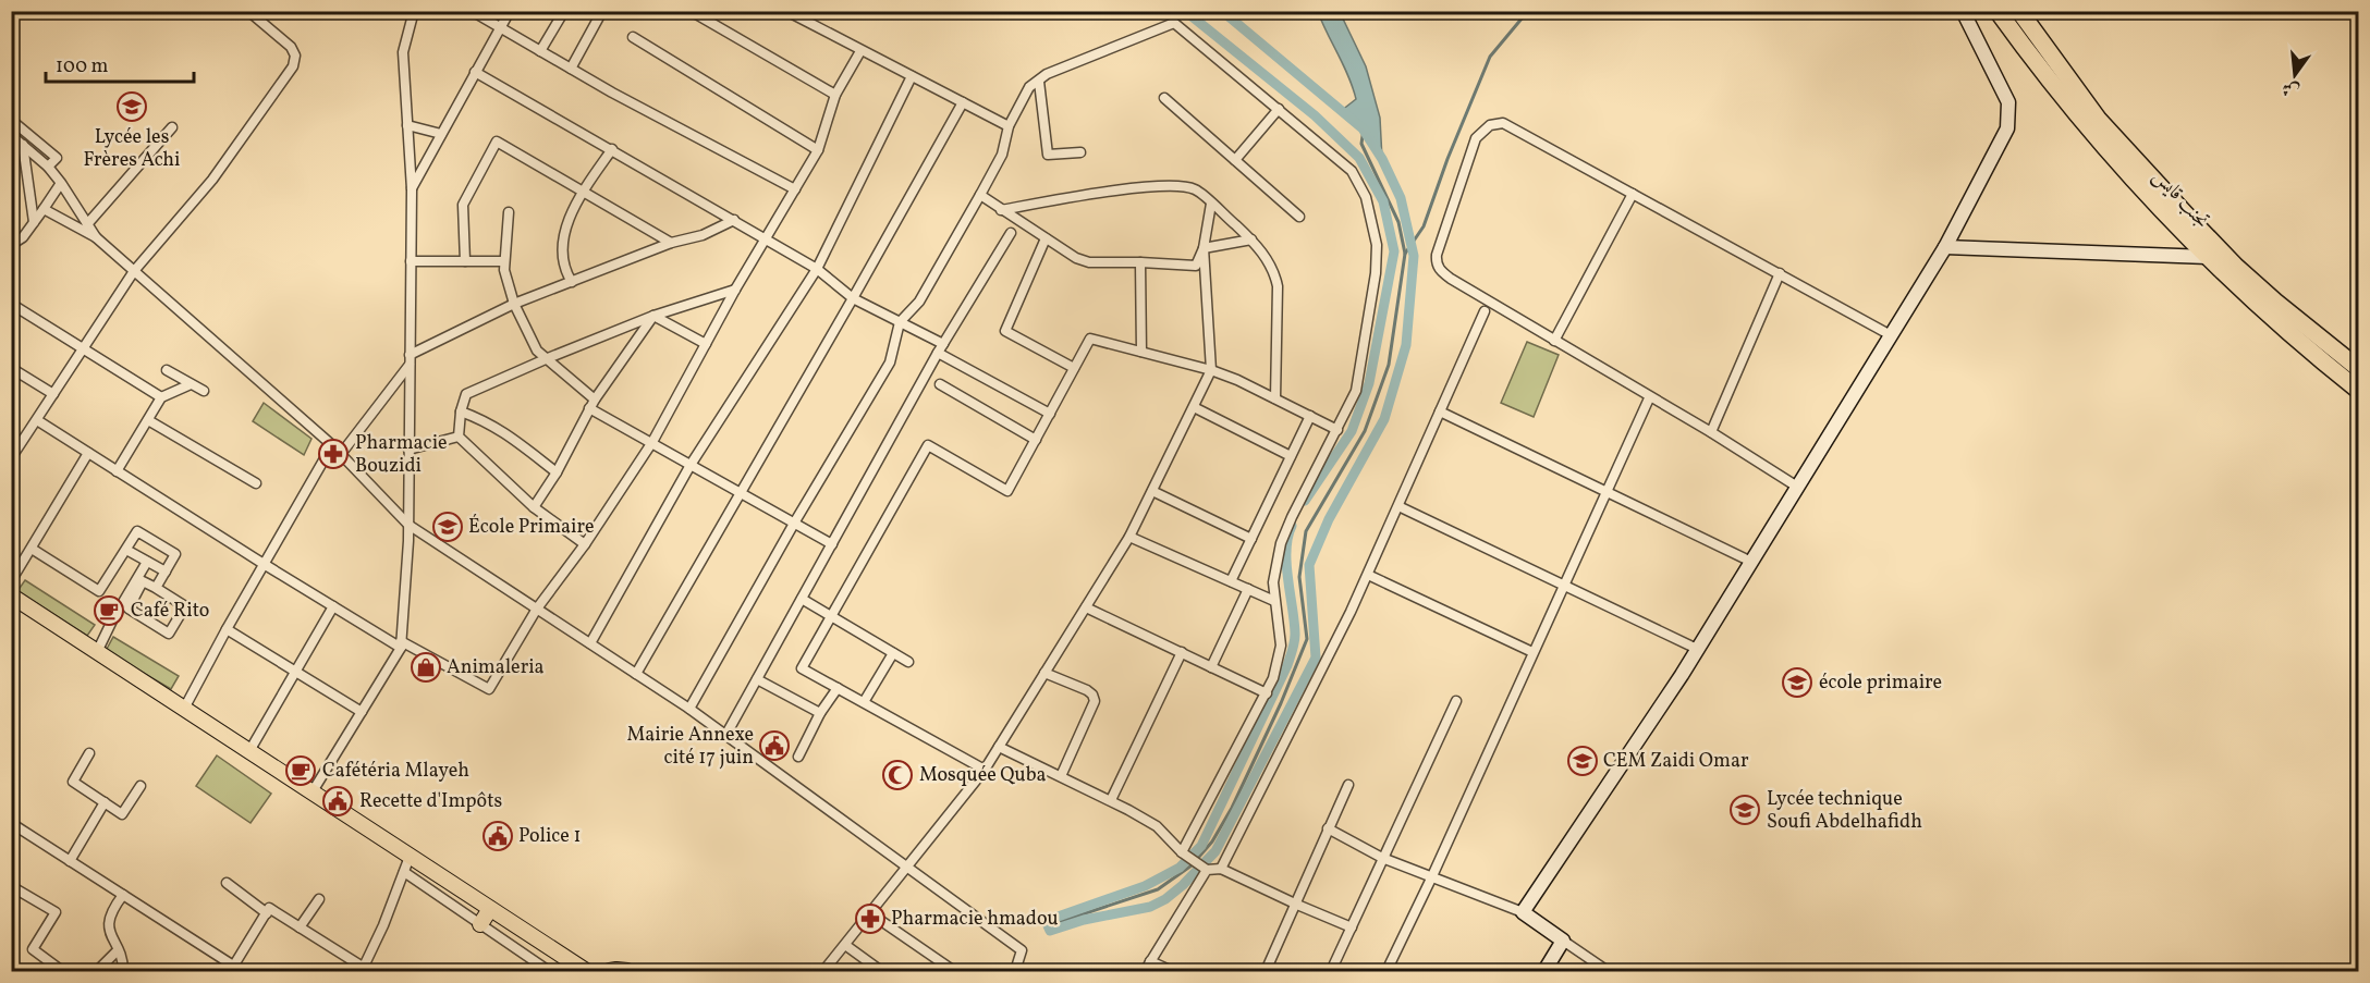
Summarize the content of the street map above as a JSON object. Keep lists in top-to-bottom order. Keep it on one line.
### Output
{"streets":{"highway":["تجنب قايس"]},"places":{"school or university":["Lycée les Frères Achi","École Primaire","école primaire","CEM Zaidi Omar","Lycée technique Soufi Abdelhafidh"],"pharmacy":["Pharmacie Bouzidi","Pharmacie hmadou"],"cafe":["Café Rito","Cafétéria Mlayeh"],"shop":["Animaleria"],"public building":["Mairie Annexe cité 17 juin","Recette d'Impôts","Police 1"],"mosque":["Mosquée Quba"]},"scale_bar":"100 m","north":"bottom"}
